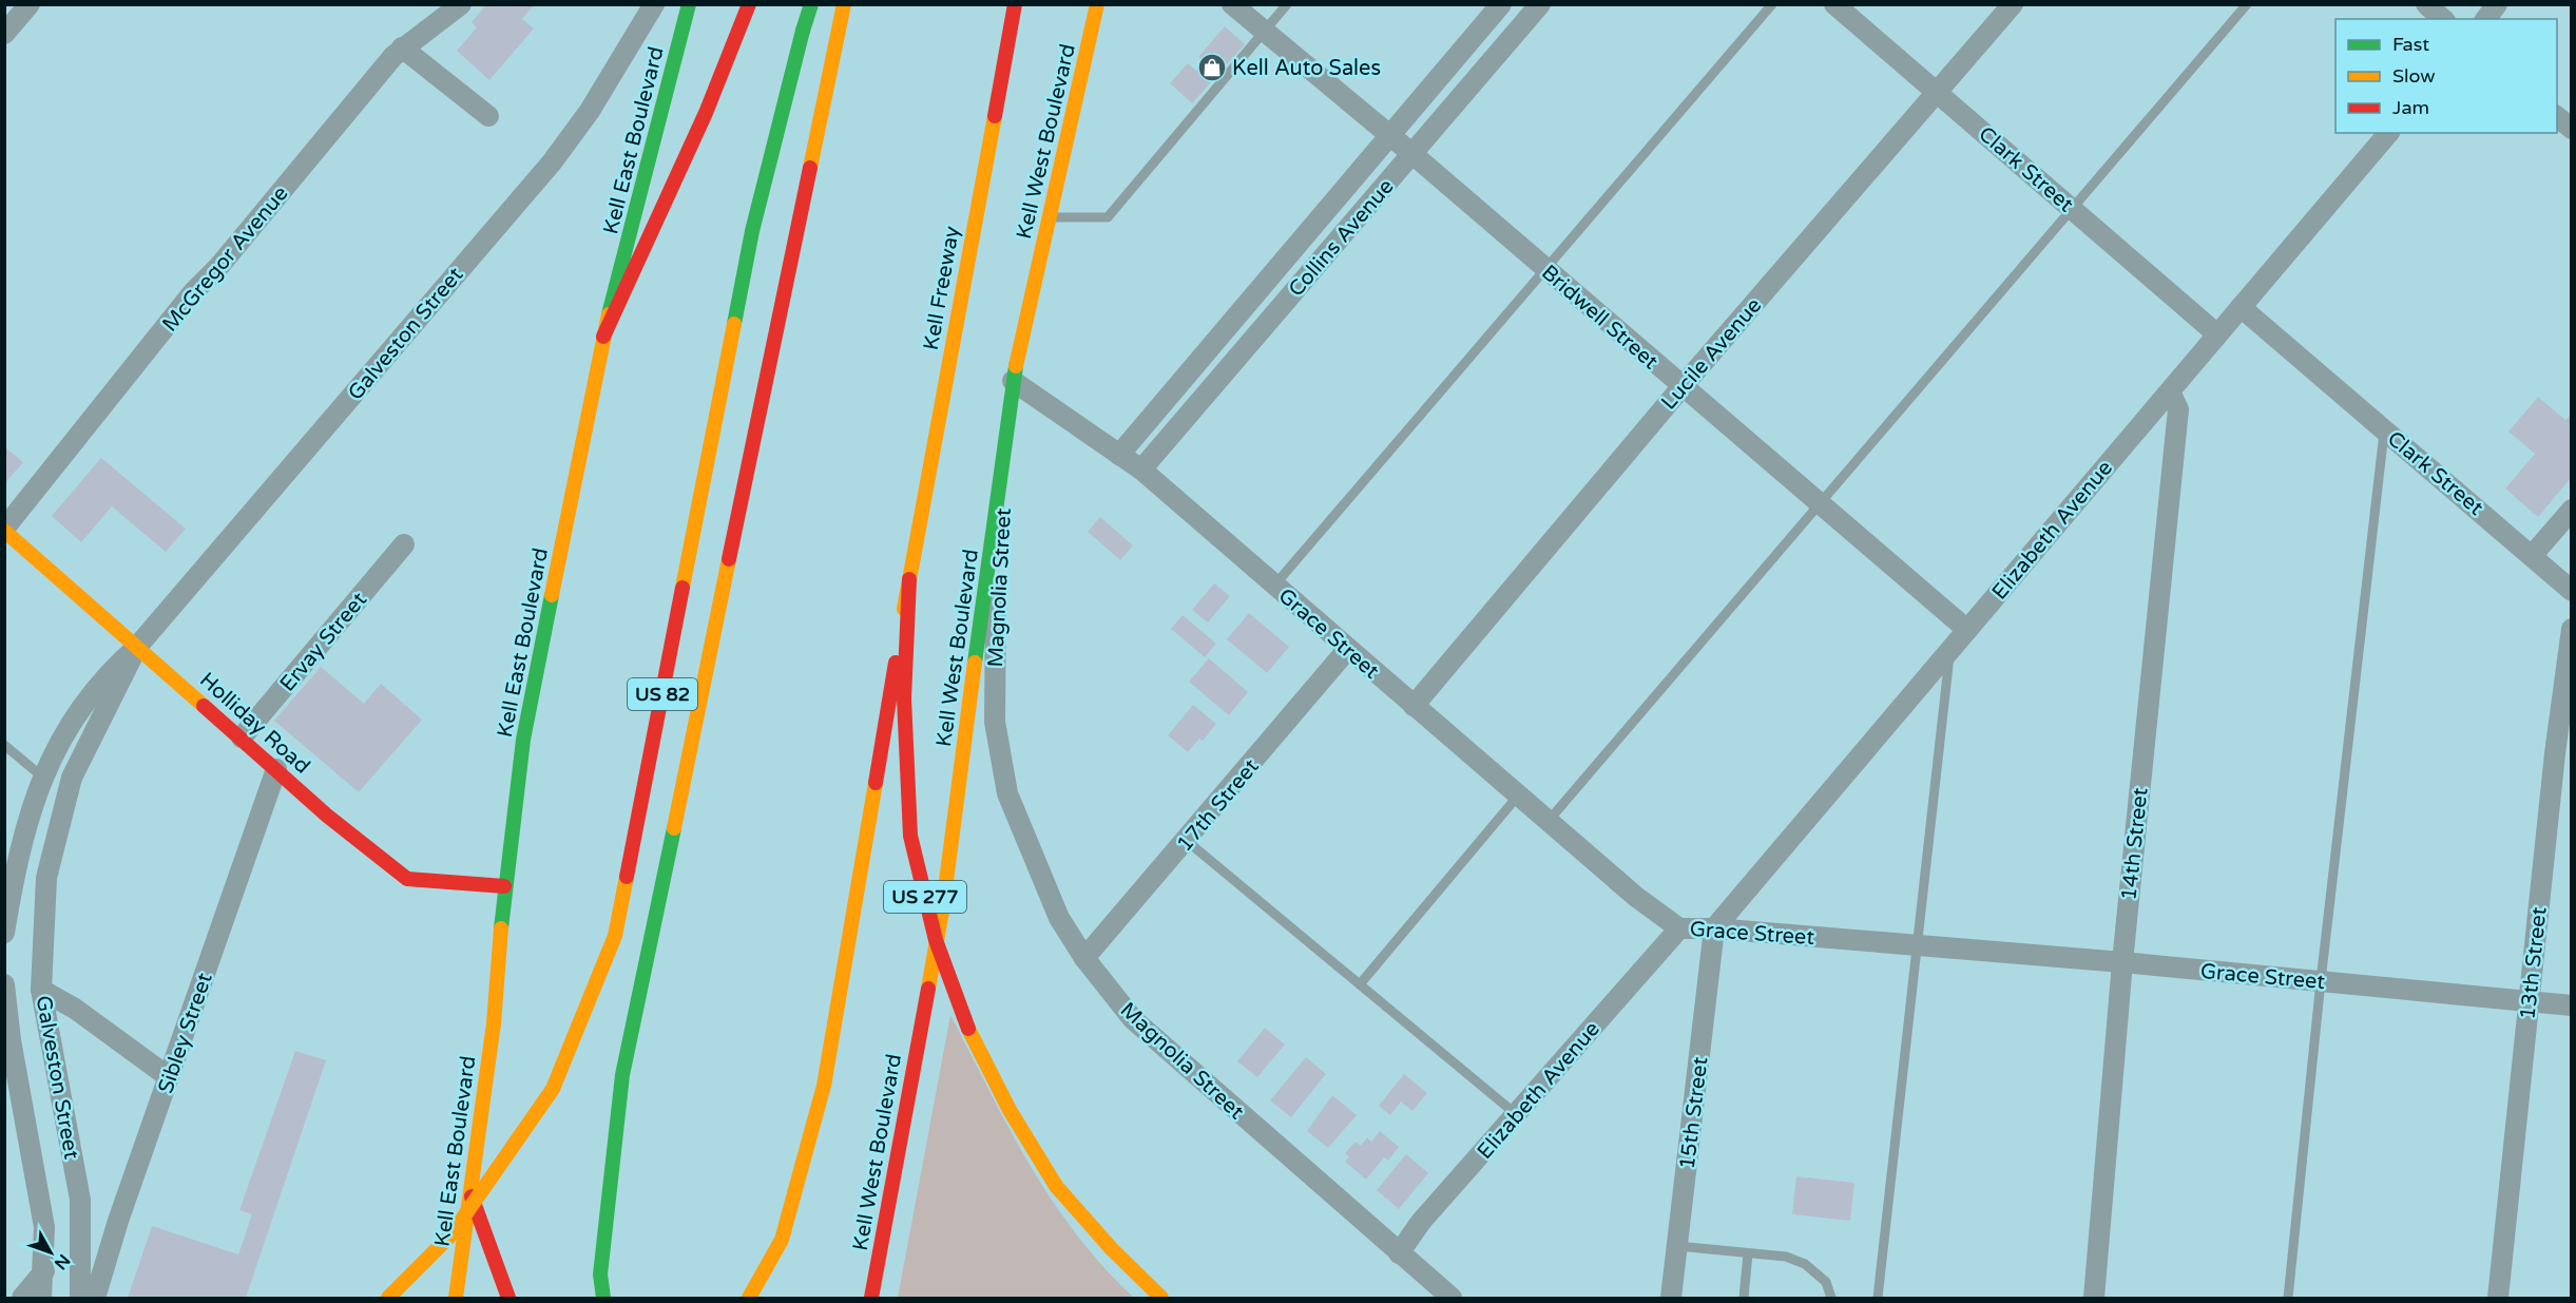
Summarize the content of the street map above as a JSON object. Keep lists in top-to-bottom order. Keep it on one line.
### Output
{"streets":{"main road":["Kell East Boulevard","Kell West Boulevard","Kell Freeway","US 82","Holliday Road","US 277"],"street":["Clark Street","Collins Avenue","McGregor Avenue","Bridwell Street","Galveston Street","Lucile Avenue","Elizabeth Avenue","Magnolia Street","Grace Street","Ervay Street","17th Street","14th Street","13th Street","Sibley Street","15th Street"]},"crossings":[["Kell East Boulevard","Holliday Road"],["Kell West Boulevard","Magnolia Street"],["Kell West Boulevard","Grace Street"],["Clark Street","Lucile Avenue"],["Clark Street","Elizabeth Avenue"],["Collins Avenue","Bridwell Street"],["Collins Avenue","Grace Street"],["McGregor Avenue","Holliday Road"],["Kell Freeway","US 277"],["Bridwell Street","Lucile Avenue"],["Bridwell Street","Elizabeth Avenue"],["Galveston Street","Holliday Road"],["Lucile Avenue","Grace Street"],["Elizabeth Avenue","Magnolia Street"],["Elizabeth Avenue","Grace Street"],["Elizabeth Avenue","14th Street"],["Elizabeth Avenue","15th Street"],["Magnolia Street","Grace Street"],["Magnolia Street","17th Street"],["Grace Street","17th Street"],["Grace Street","14th Street"],["Grace Street","13th Street"],["Grace Street","15th Street"],["Ervay Street","Holliday Road"],["Holliday Road","Sibley Street"]],"places":{"shop":["Kell Auto Sales"]},"legend":["Fast","Slow","Jam"],"north":"bottom right"}
